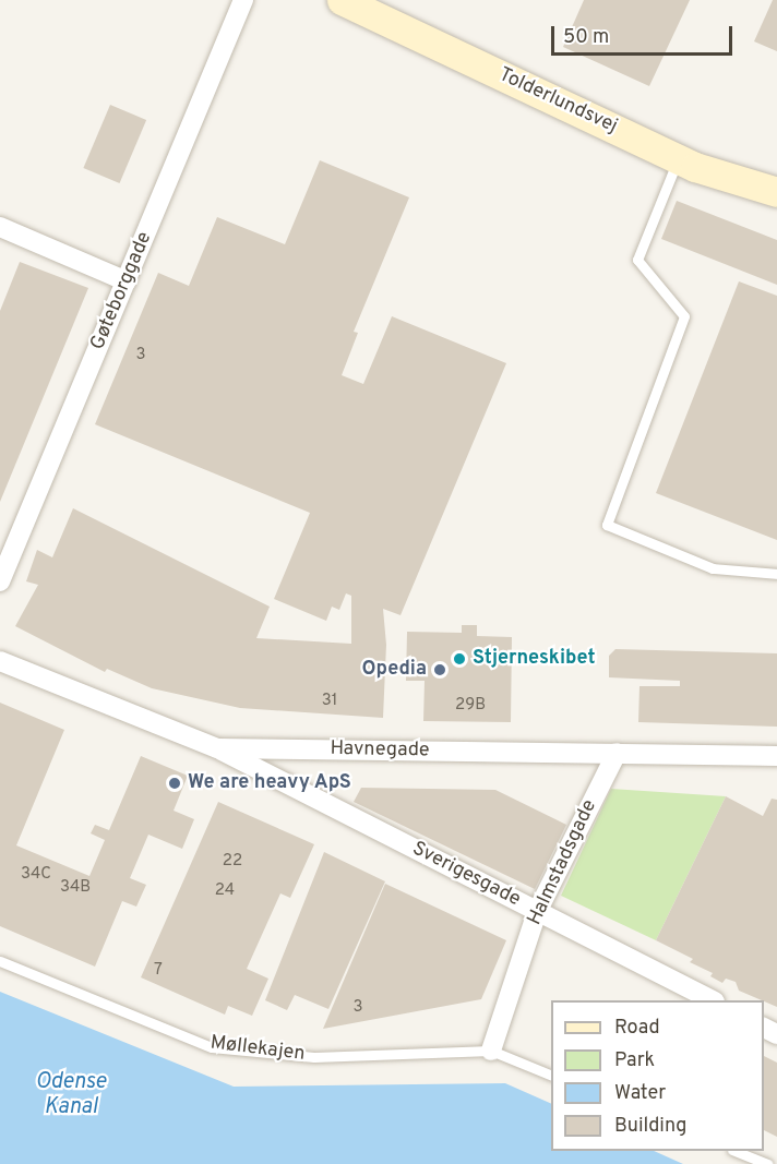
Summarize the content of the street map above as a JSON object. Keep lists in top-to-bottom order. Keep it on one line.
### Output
{"streets":{"street":["Tolderlundsvej","Gøteborggade","Havnegade","Halmstadsgade","Sverigesgade"],"lane":["Møllekajen"]},"crossings":[["Havnegade","Halmstadsgade"],["Havnegade","Sverigesgade"],["Halmstadsgade","Sverigesgade"],["Halmstadsgade","Møllekajen"]],"water":["Odense Kanal"],"places":["Stjerneskibet","Opedia","We are heavy ApS"],"house_numbers":["3","31","29B","22","34C","34B","24","7","3"],"legend":["Road","Park","Water","Building"],"scale_bar":"50 m"}
